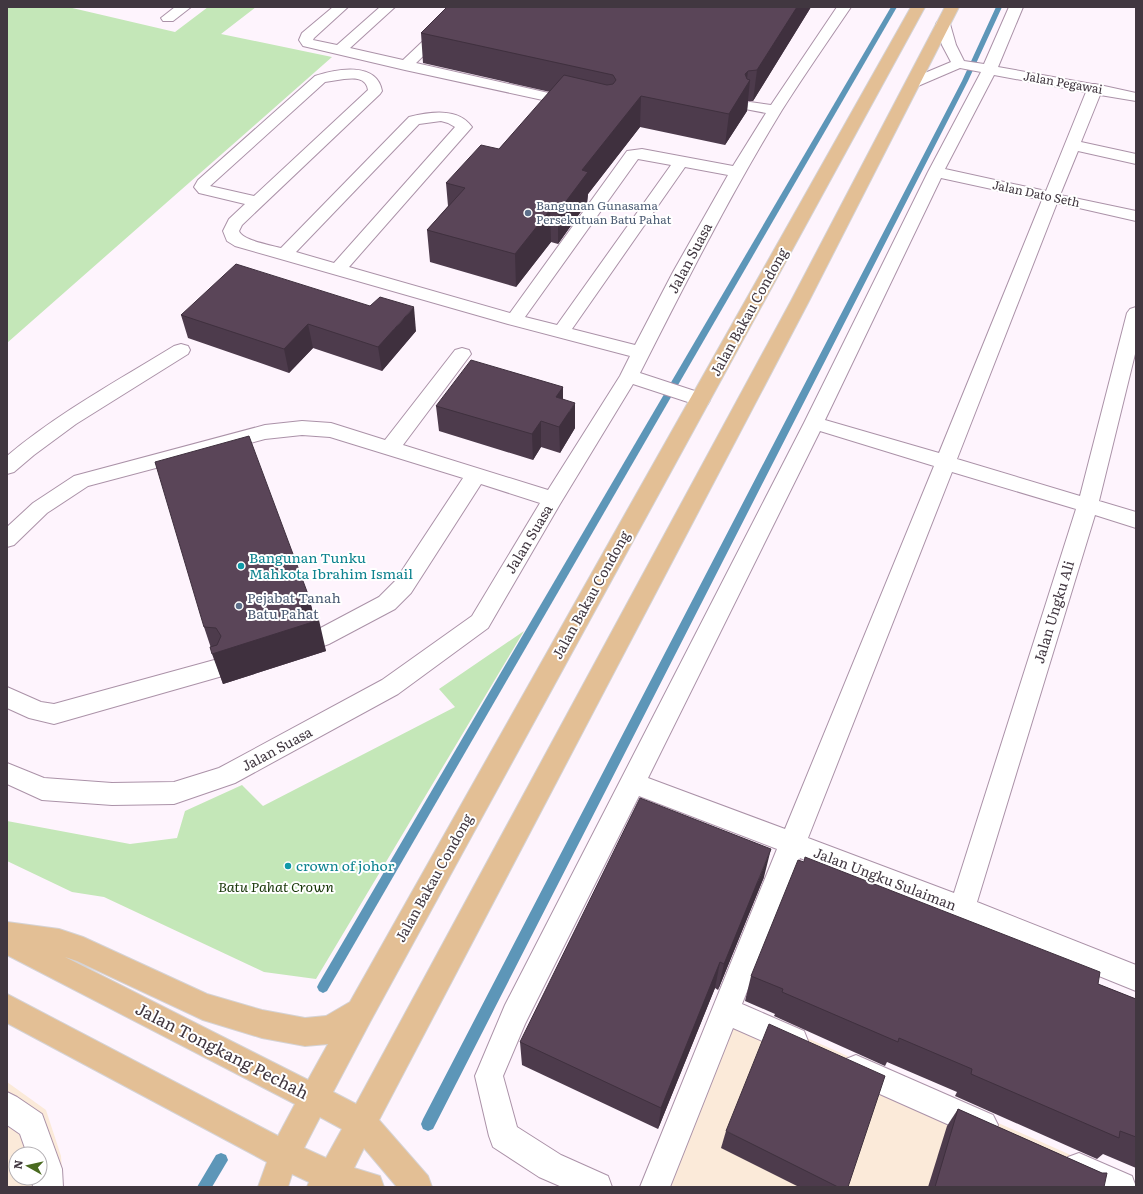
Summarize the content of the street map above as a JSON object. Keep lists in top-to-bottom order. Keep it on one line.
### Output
{"streets":{"main road":["Jalan Bakau Condong","Jalan Tongkang Pechah"],"street":["Jalan Pegawai","Jalan Dato Seth","Jalan Suasa","Jalan Ungku Ali","Jalan Ungku Sulaiman"]},"crossings":[["Jalan Bakau Condong","Jalan Tongkang Pechah"],["Jalan Ungku Ali","Jalan Ungku Sulaiman"]],"parks":["Batu Pahat Crown"],"places":["Bangunan Gunasama Persekutuan Batu Pahat","Bangunan Tunku Mahkota Ibrahim Ismail","Pejabat Tanah Batu Pahat","crown of johor"],"north":"left"}
